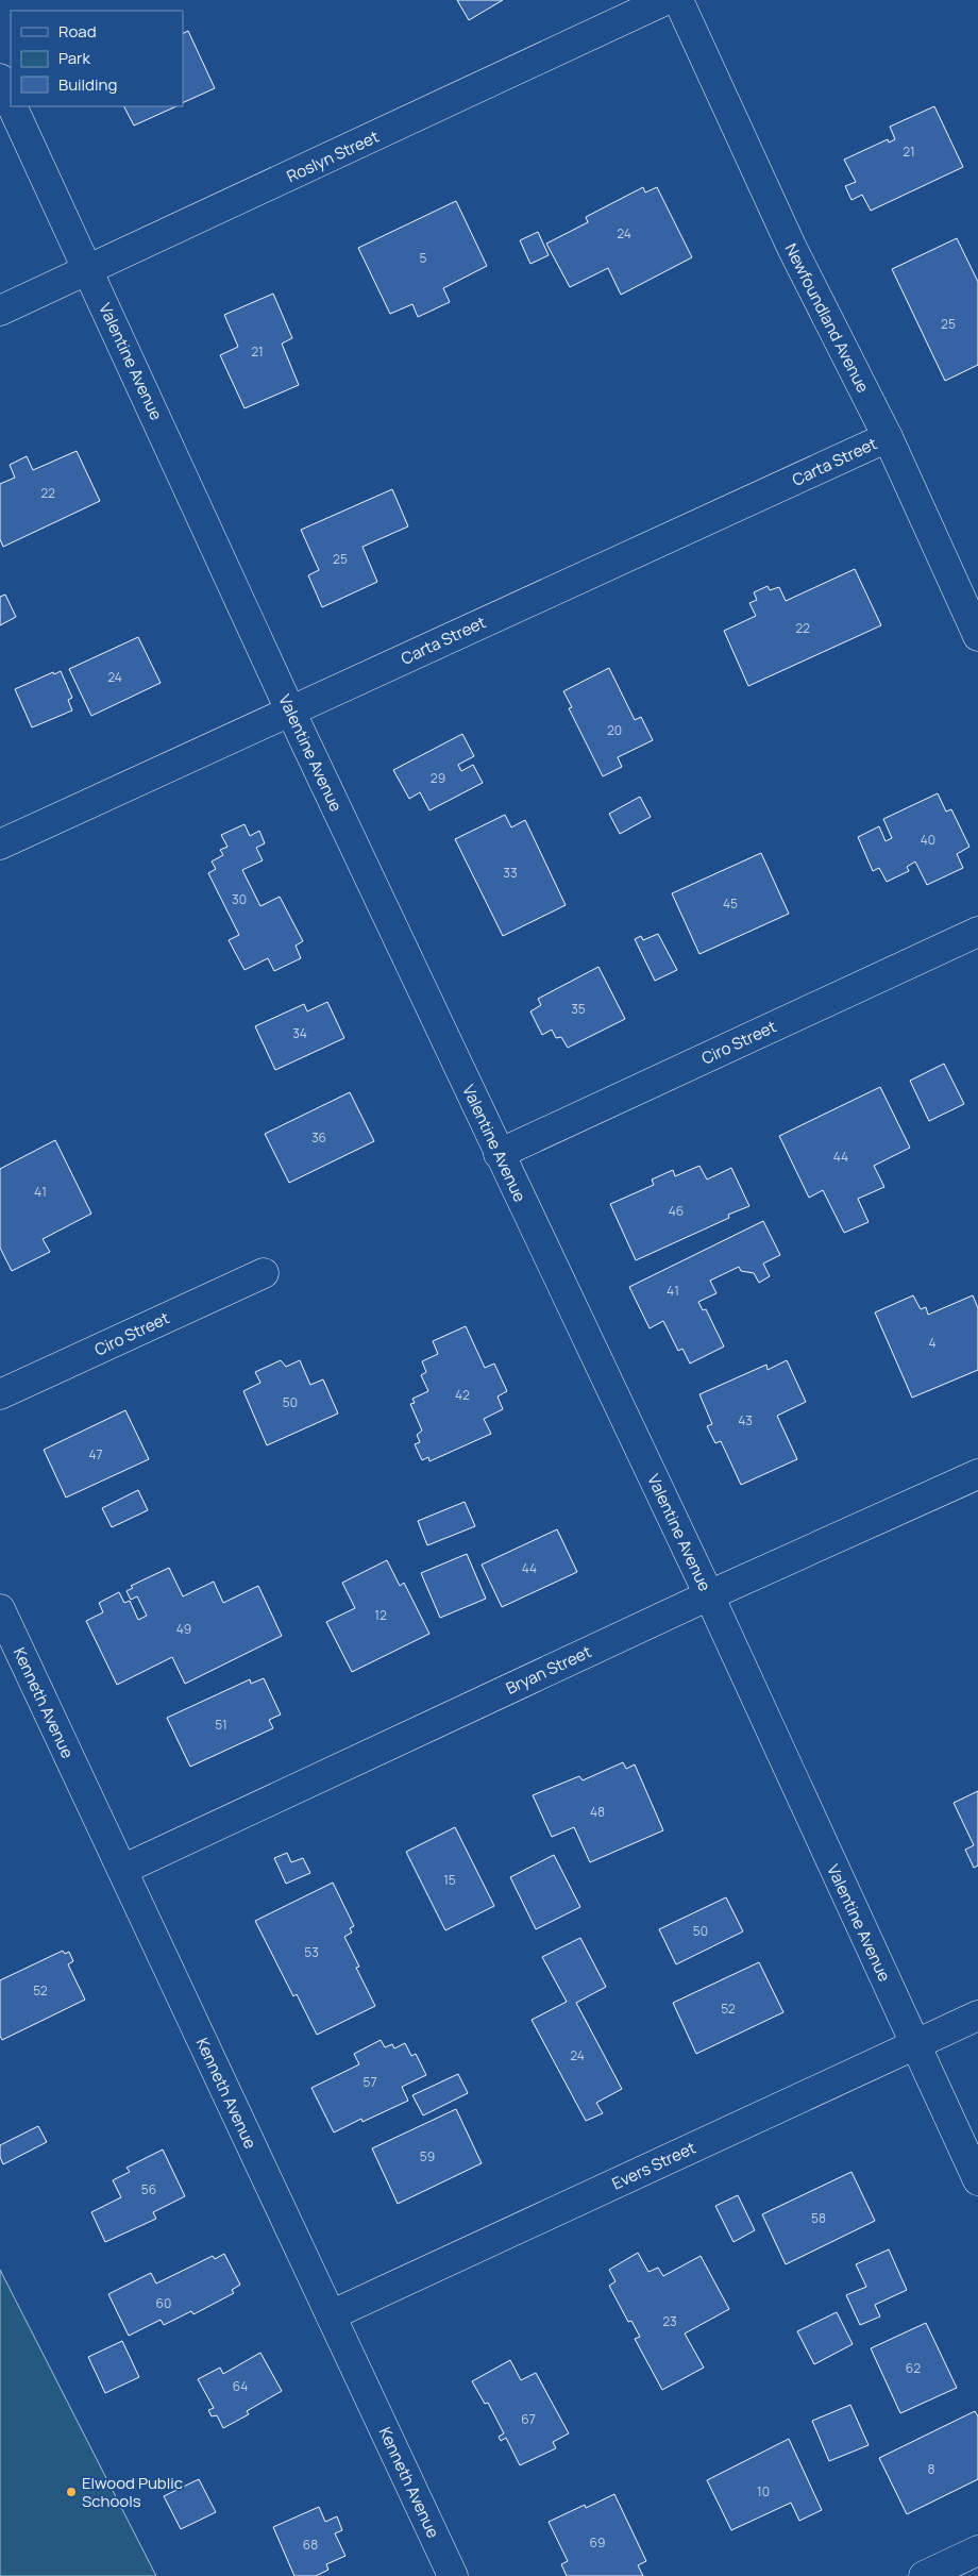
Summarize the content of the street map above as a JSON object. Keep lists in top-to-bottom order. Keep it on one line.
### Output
{"streets":{"street":["Roslyn Street","Newfoundland Avenue","Valentine Avenue","Carta Street","Ciro Street","Bryan Street","Kenneth Avenue","Evers Street"]},"crossings":[["Roslyn Street","Valentine Avenue"],["Newfoundland Avenue","Carta Street"],["Valentine Avenue","Carta Street"],["Valentine Avenue","Ciro Street"],["Valentine Avenue","Bryan Street"],["Valentine Avenue","Evers Street"],["Bryan Street","Kenneth Avenue"],["Kenneth Avenue","Evers Street"]],"places":["Elwood Public Schools"],"house_numbers":["21","24","5","25","21","22","25","22","24","20","29","40","33","30","45","35","34","36","44","41","46","41","4","42","50","43","47","44","12","49","51","48","15","50","53","52","52","24","57","59","56","58","60","23","62","64","67","8","10","69","68"],"legend":["Road","Park","Building"]}
